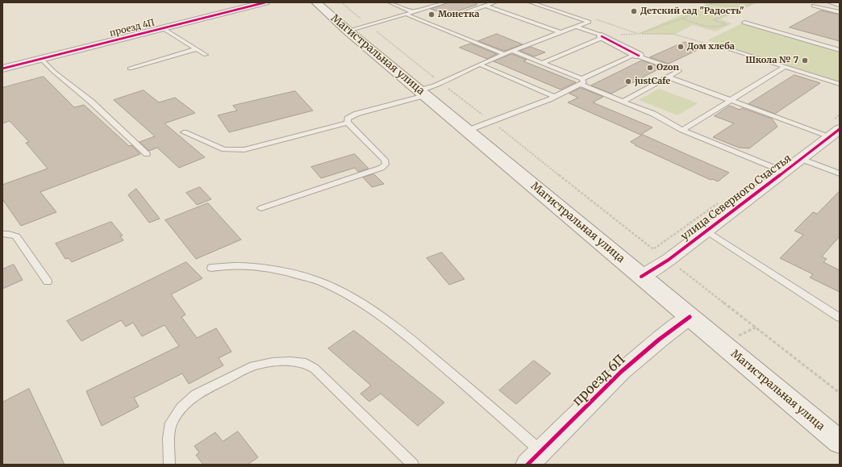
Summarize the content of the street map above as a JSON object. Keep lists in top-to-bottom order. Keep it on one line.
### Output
{"streets":{"main road":["Магистральная улица"],"street":["проезд 4П","улица Северного Счастья","проезд 6П"]},"crossings":[["Магистральная улица","улица Северного Счастья"],["Магистральная улица","проезд 6П"]],"places":["Детский сад \"Радость\"","Монетка","Дом хлеба","Школа № 7","Ozon","justCafe"]}
